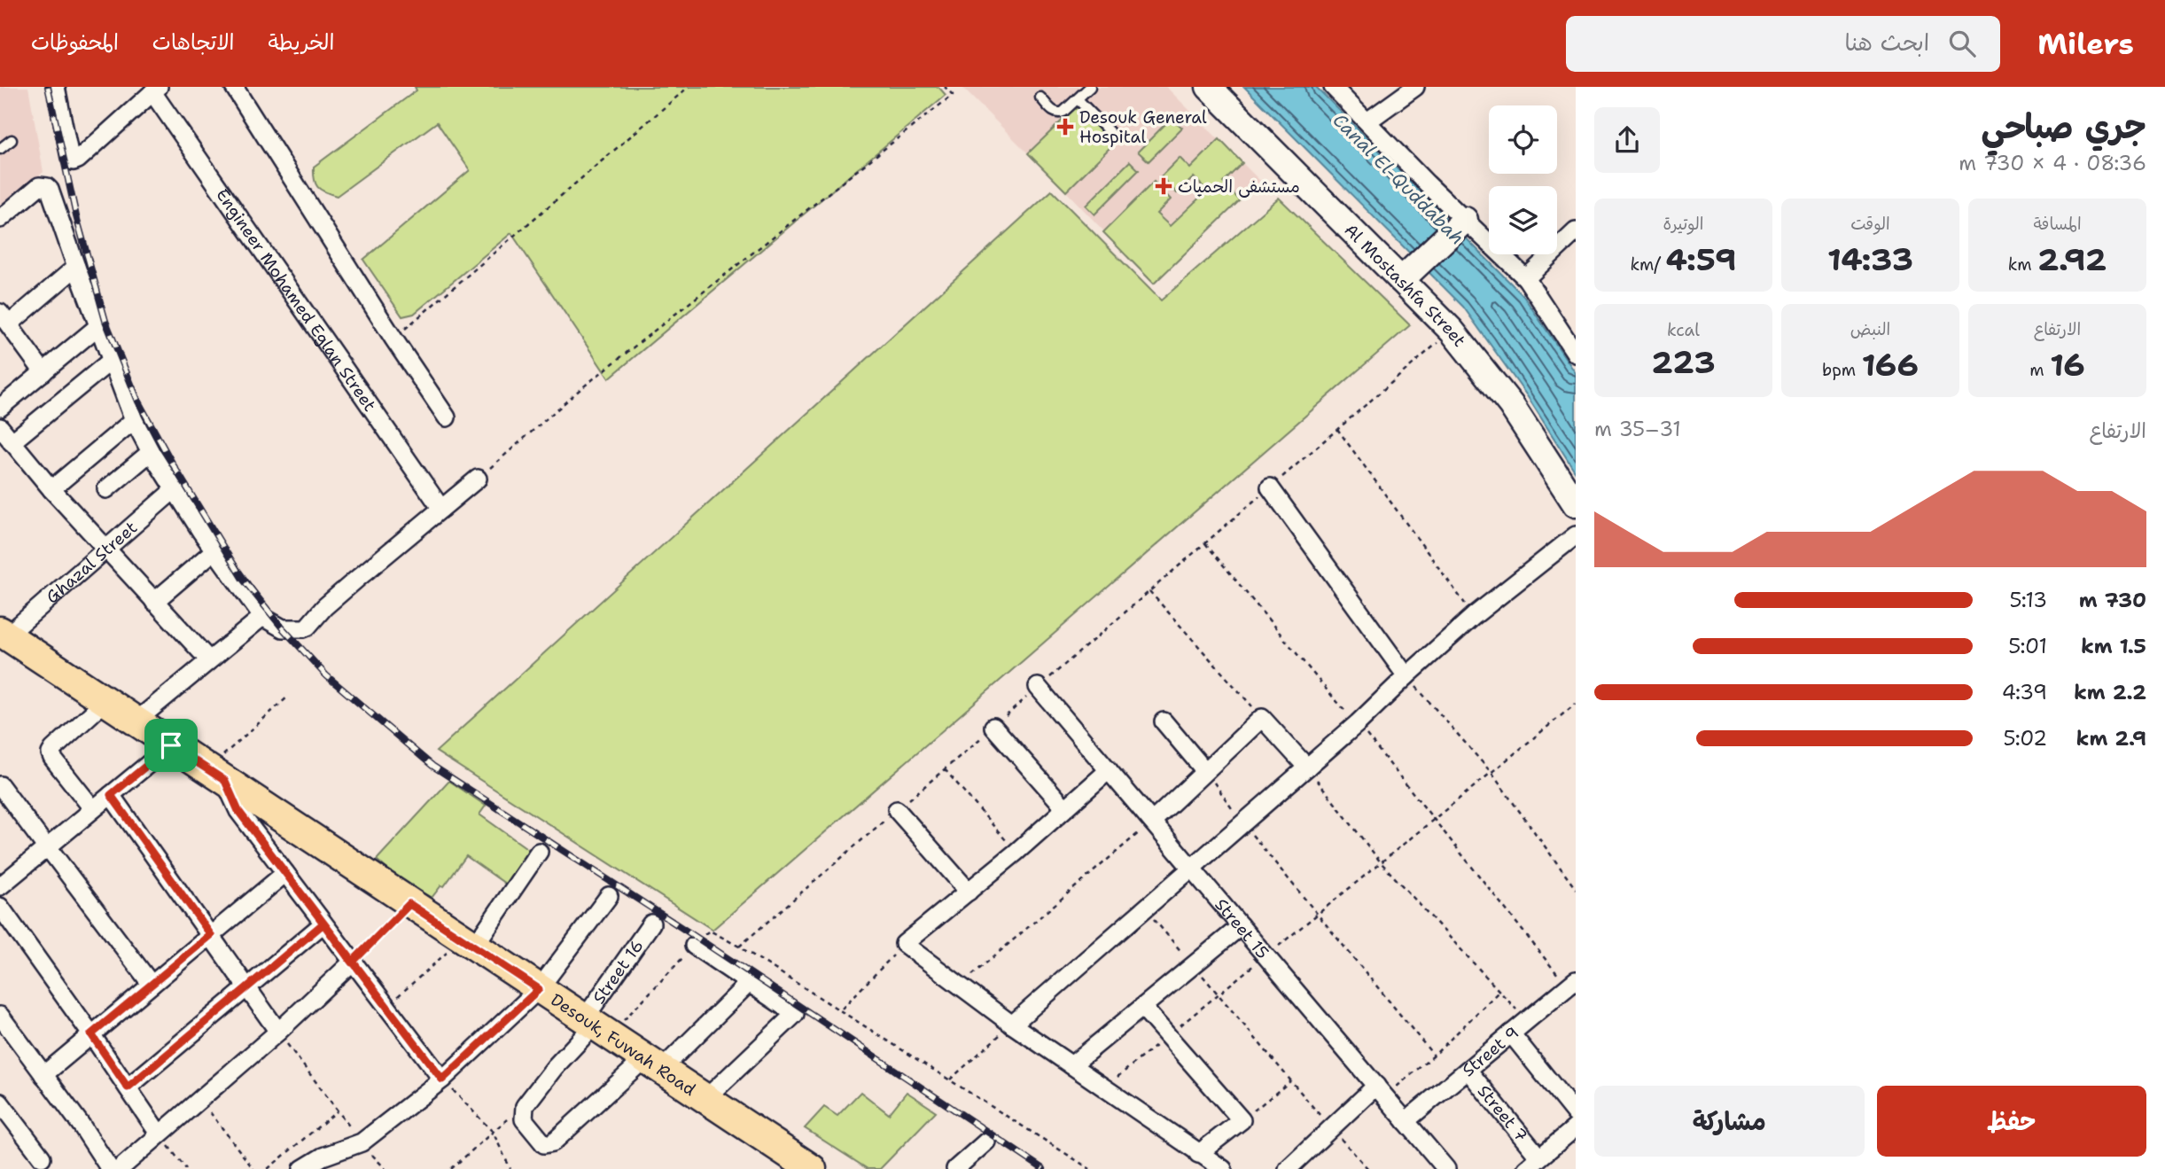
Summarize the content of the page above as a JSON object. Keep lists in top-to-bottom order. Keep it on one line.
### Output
{"streets":{"main road":["Al Mostashfa Street","Desouk, Fuwah Road"],"street":["Engineer Mohamed Eglan Street","Ghazal Street","Street 15","Street 16","Street 9","Street 7"]},"crossings":[["Ghazal Street","Desouk, Fuwah Road"],["Street 15","Street 9"],["Street 16","Desouk, Fuwah Road"],["Street 9","Street 7"]],"water":["Canal El-Quddabah"],"places":{"health":["Desouk General Hospital","مستشفى الحميات"]},"page":{"header":"Milers","search":"ابحث هنا","nav":["الخريطة","الاتجاهات","المحفوظات"],"heading":["جري صباحي","08:36 · 4 × 730 m"],"stats":[["المسافة","2.92 km"],["الوقت","14:33"],["الوتيرة","4:59 /km"],["الارتفاع","16 m"],["النبض","166 bpm"],["kcal","223"]],"chart":["الارتفاع","31–35 m"],"list":[{"name":"730 m","note":"5:13"},{"name":"1.5 km","note":"5:01"},{"name":"2.2 km","note":"4:39"},{"name":"2.9 km","note":"5:02"}],"buttons":["حفظ","مشاركة"]}}
